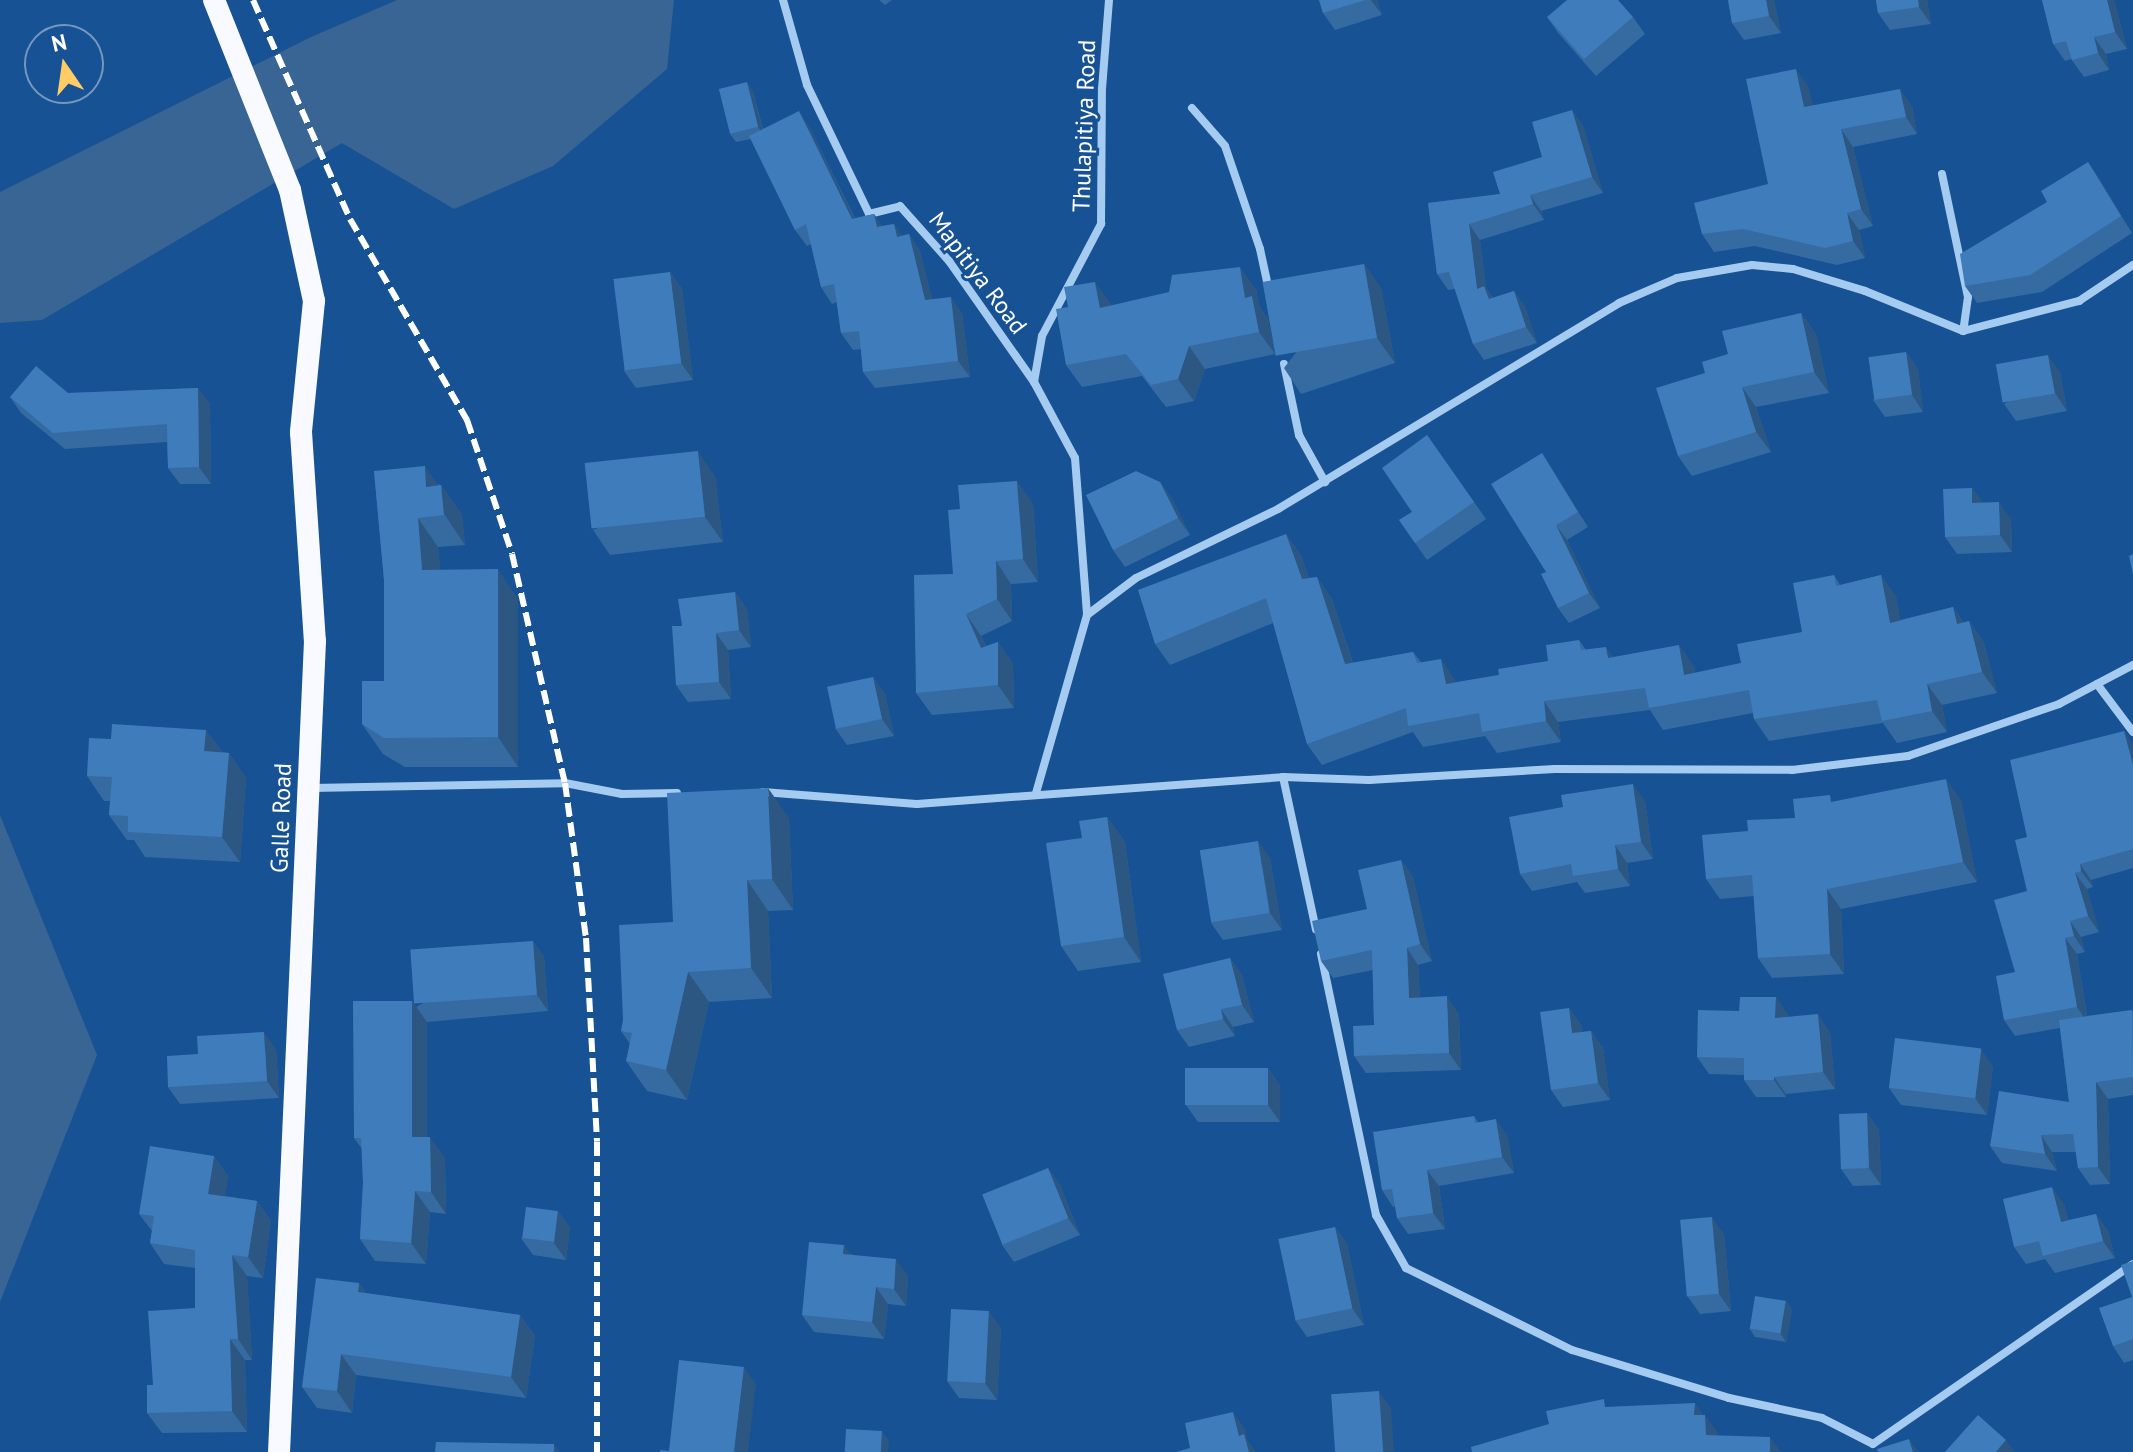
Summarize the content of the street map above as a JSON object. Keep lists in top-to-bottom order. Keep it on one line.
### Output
{"streets":{"highway":["Galle Road"],"street":["Thulapitiya Road","Mapitiya Road"]},"crossings":[["Thulapitiya Road","Mapitiya Road"]],"north":"top"}
